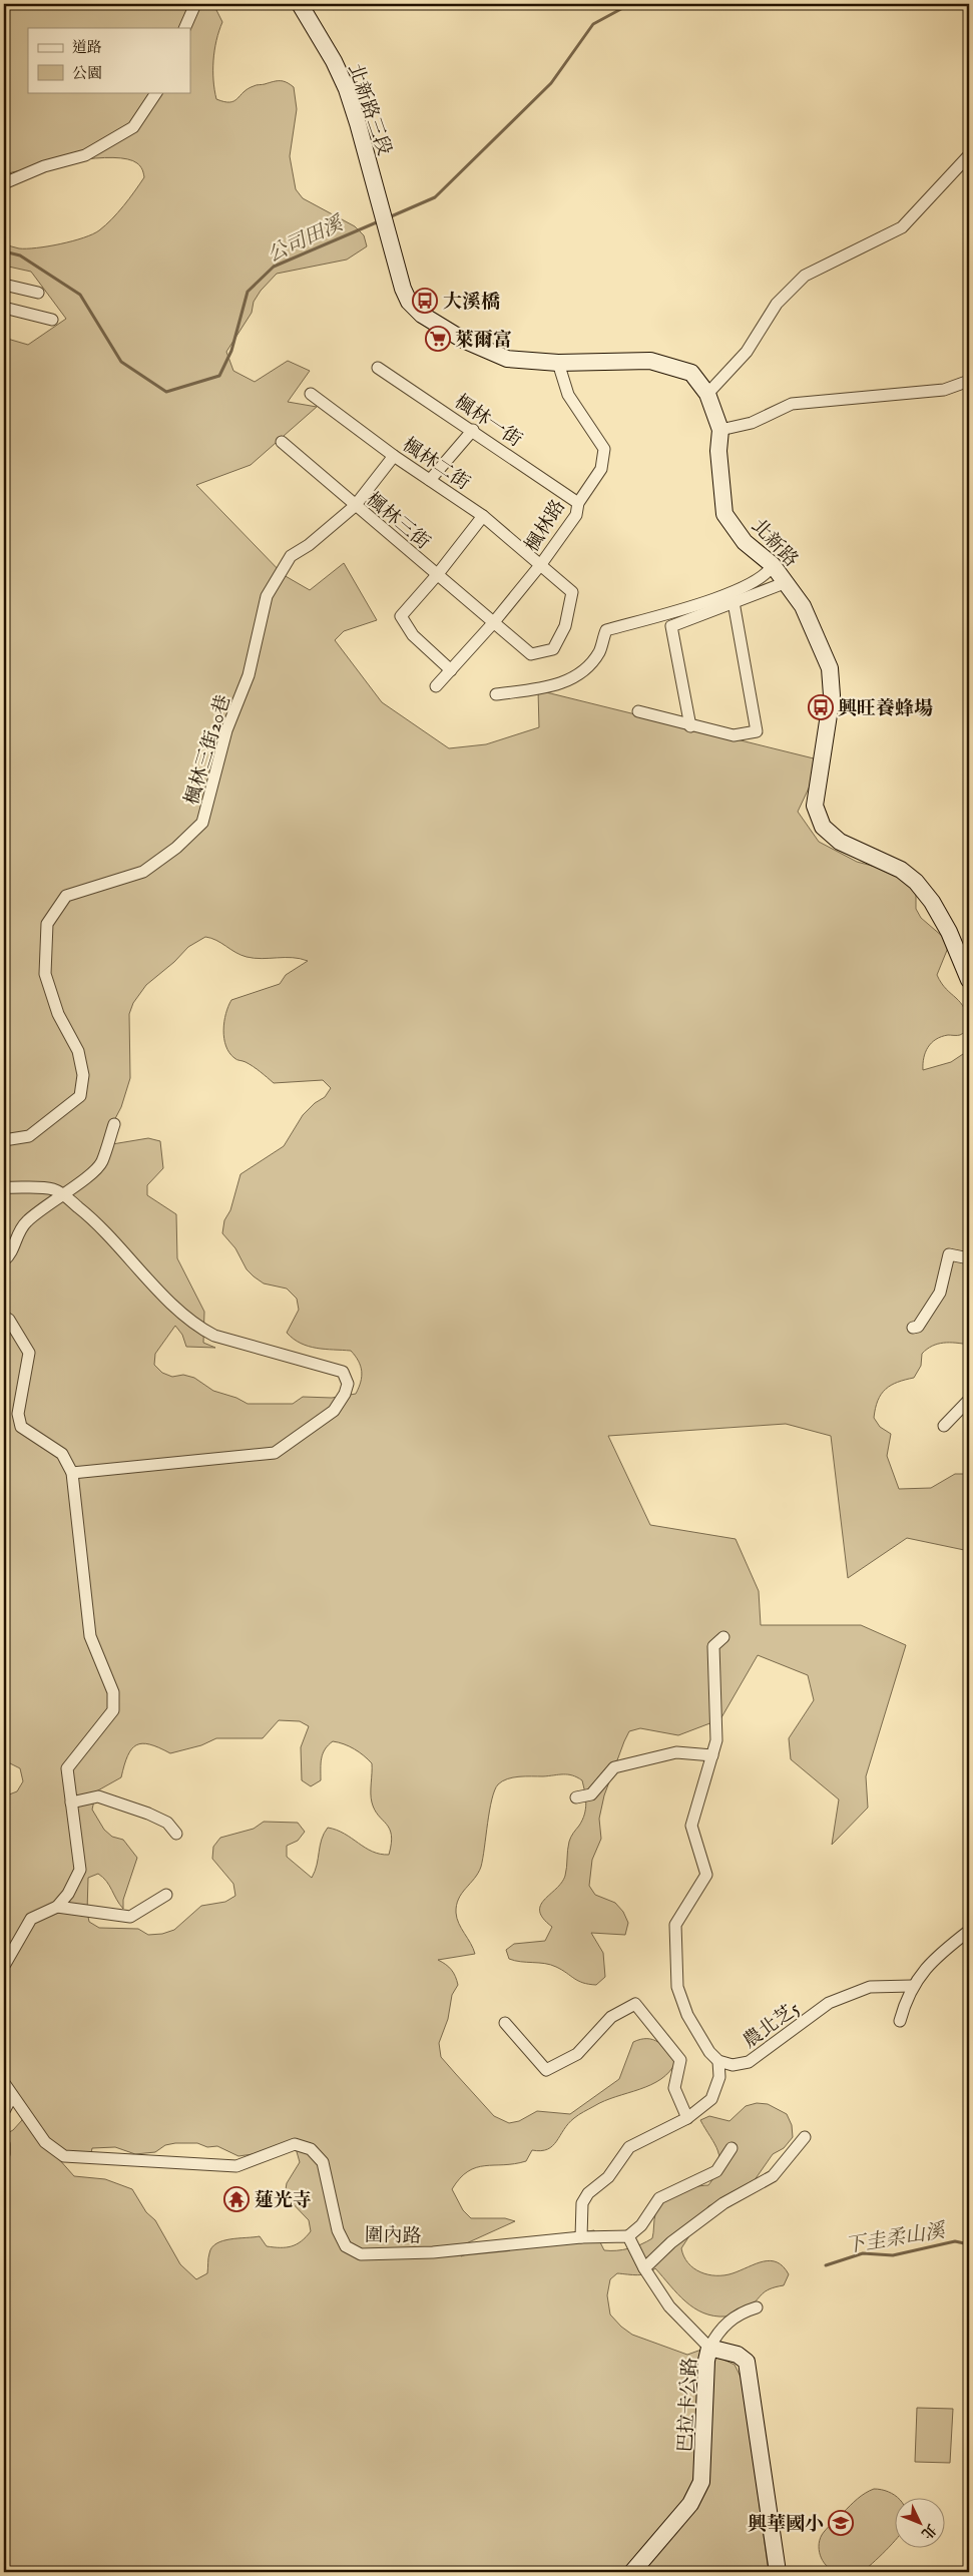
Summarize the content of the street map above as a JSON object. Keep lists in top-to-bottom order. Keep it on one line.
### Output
{"streets":{"main road":["北新路三段","北新路","巴拉卡公路"],"street":["楓林一街","楓林二街","楓林三街","楓林路","楓林三街20巷","農北芝5","圍內路"]},"crossings":[["北新路三段","北新路"],["楓林一街","楓林路"],["楓林二街","楓林三街"],["楓林二街","楓林路"],["楓林二街","楓林三街20巷"],["楓林三街","楓林路"],["楓林三街","楓林三街20巷"],["楓林路","北新路"]],"water":["公司田溪","下圭柔山溪"],"places":{"bus stop":["大溪橋","興旺養蜂場"],"supermarket":["萊爾富"],"temple":["蓮光寺"],"school or university":["興華國小"]},"legend":["道路","公園"],"north":"bottom right"}
